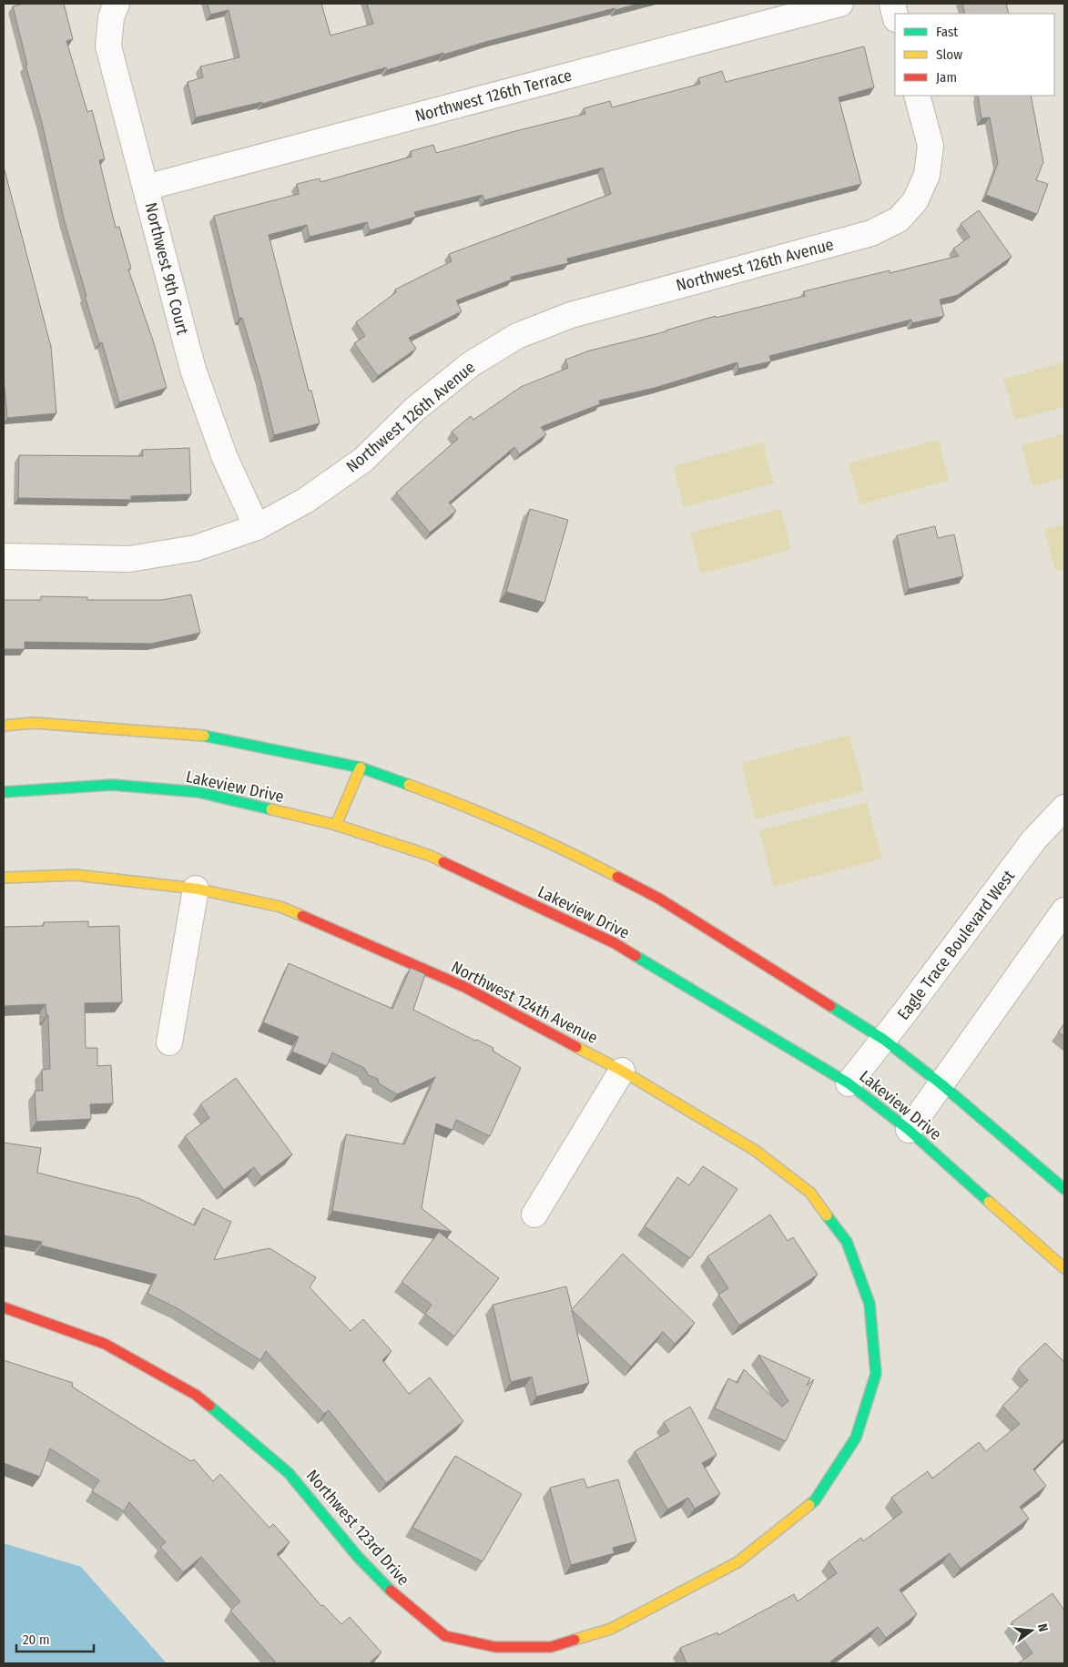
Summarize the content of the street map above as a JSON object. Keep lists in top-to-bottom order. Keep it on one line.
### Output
{"streets":{"street":["Northwest 126th Terrace","Northwest 126th Avenue","Northwest 9th Court","Lakeview Drive","Eagle Trace Boulevard West","Northwest 124th Avenue","Northwest 123rd Drive"]},"crossings":[["Northwest 126th Terrace","Northwest 9th Court"],["Northwest 126th Avenue","Northwest 9th Court"],["Lakeview Drive","Eagle Trace Boulevard West"],["Northwest 124th Avenue","Northwest 123rd Drive"]],"legend":["Fast","Slow","Jam"],"scale_bar":"20 m","north":"right"}
